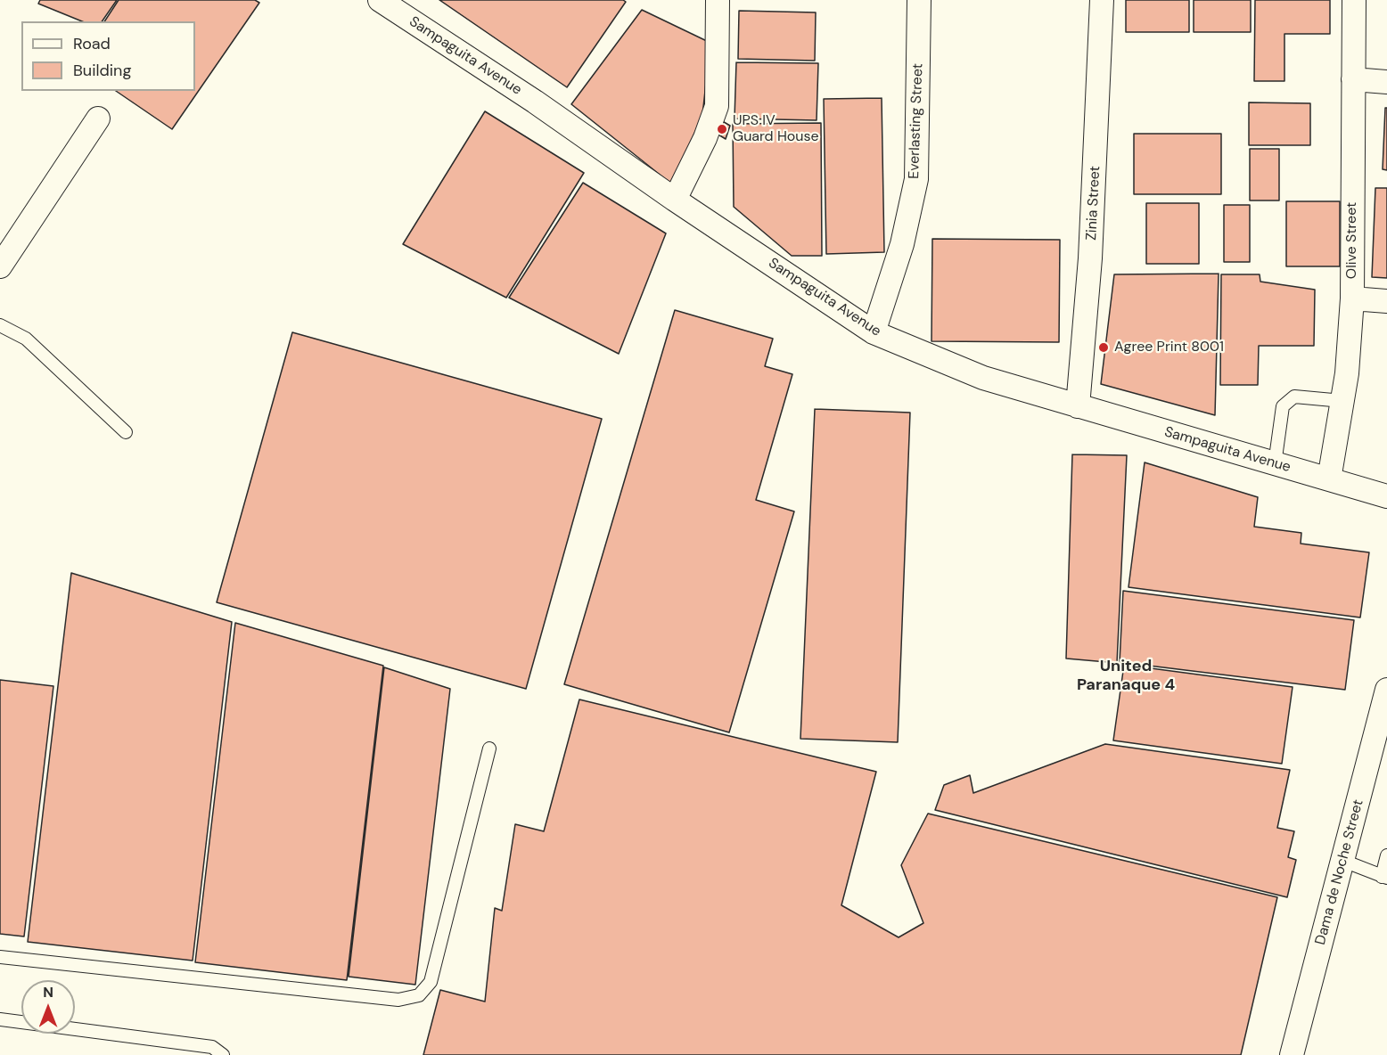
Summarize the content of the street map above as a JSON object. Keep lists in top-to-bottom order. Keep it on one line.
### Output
{"streets":{"street":["Sampaguita Avenue","Everlasting Street","Zinia Street","Olive Street","Dama de Noche Street"]},"crossings":[["Sampaguita Avenue","Everlasting Street"],["Sampaguita Avenue","Zinia Street"],["Sampaguita Avenue","Olive Street"]],"districts":["United Paranaque 4"],"places":["UPS IV Guard House","Agree Print 8001"],"legend":["Road","Building"],"north":"top"}
